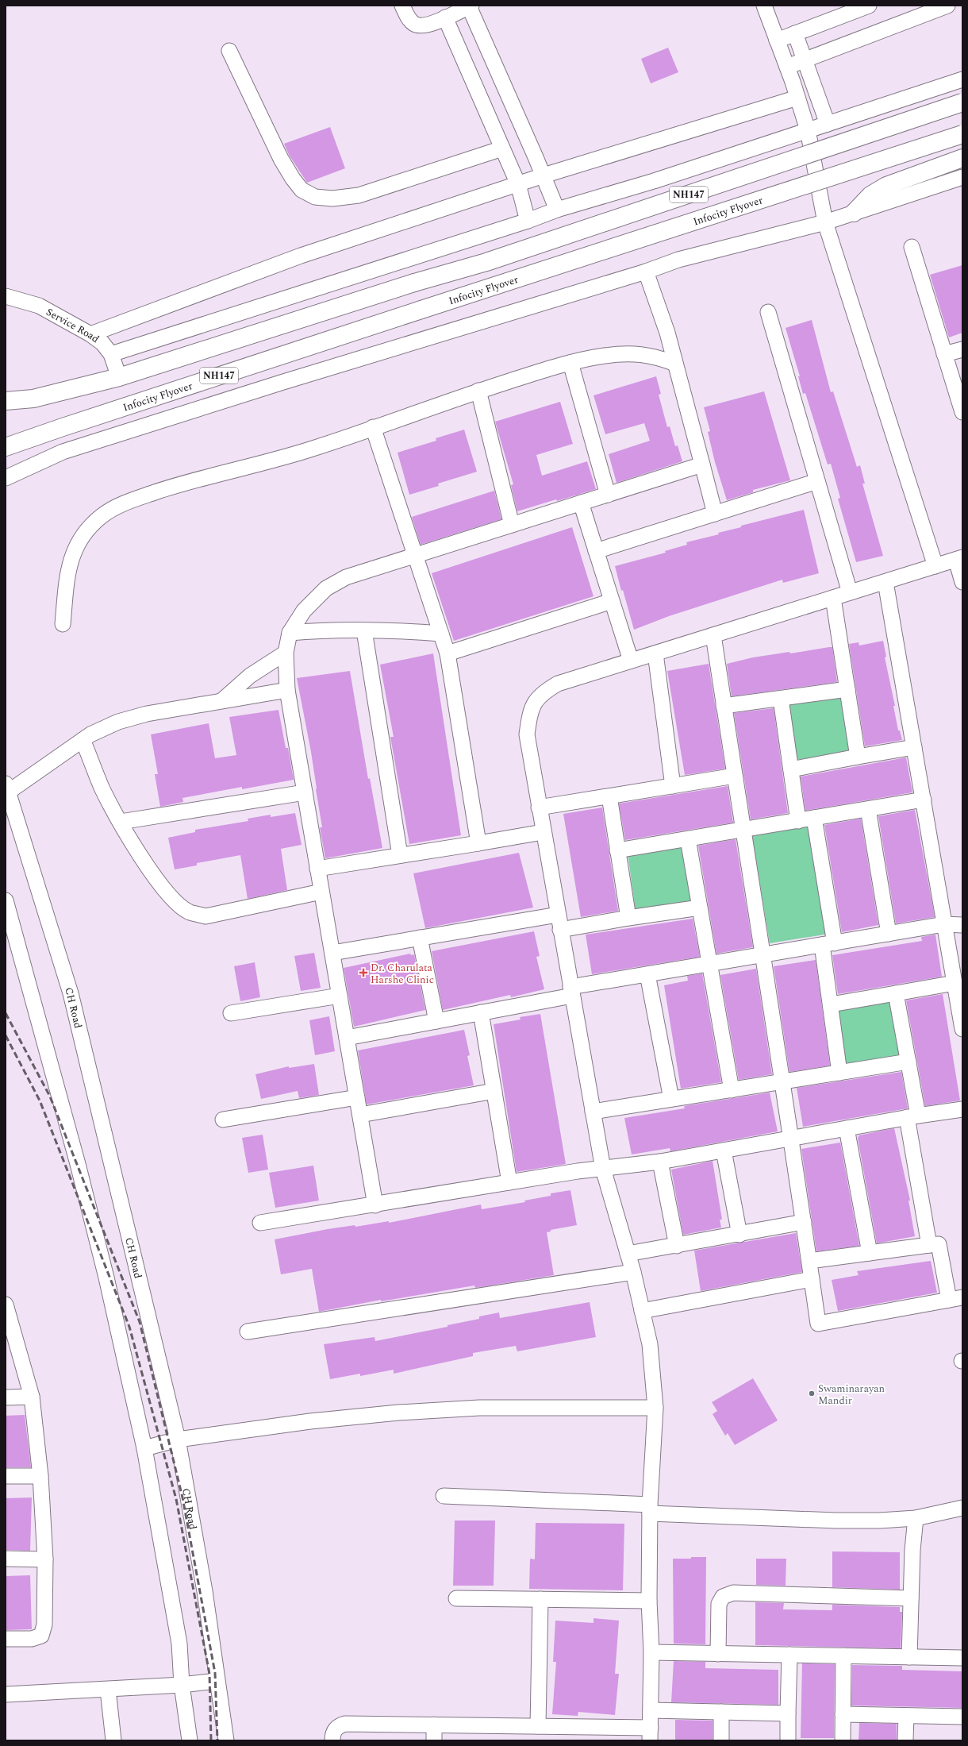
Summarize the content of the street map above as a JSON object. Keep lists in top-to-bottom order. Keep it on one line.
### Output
{"streets":{"highway":["NH147","Infocity Flyover"],"street":["Service Road","CH Road"]},"crossings":[["NH147","Service Road"]],"places":{"health":["Dr. Charulata Harshe Clinic"],"other":["Swaminarayan Mandir"]}}
